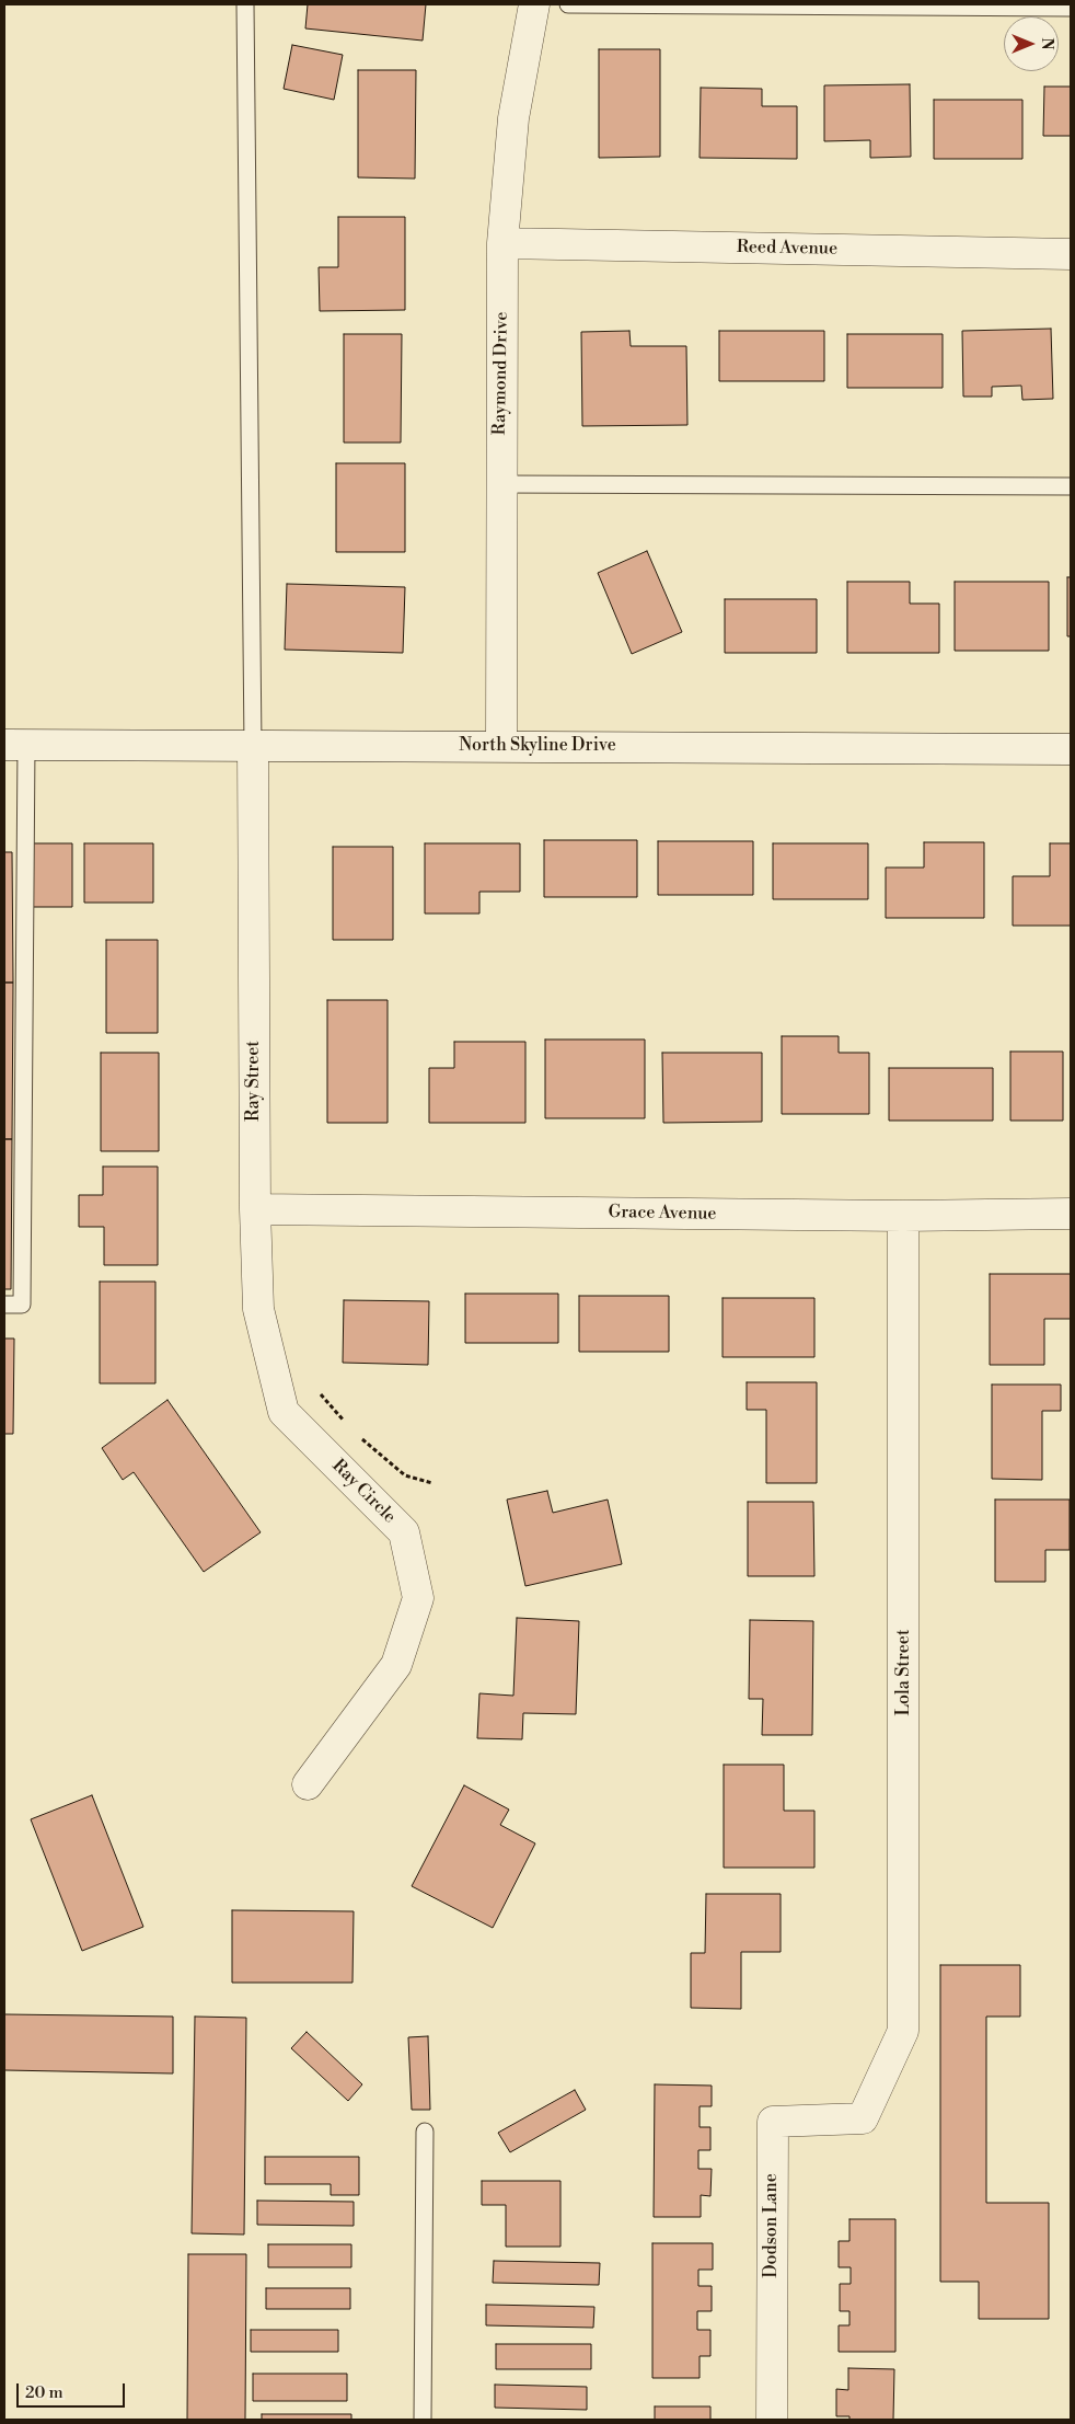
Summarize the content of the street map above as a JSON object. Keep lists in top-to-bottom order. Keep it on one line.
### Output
{"streets":{"street":["Reed Avenue","Raymond Drive","North Skyline Drive","Ray Street","Grace Avenue","Ray Circle","Lola Street","Dodson Lane"]},"crossings":[["Reed Avenue","Raymond Drive"],["Raymond Drive","North Skyline Drive"],["North Skyline Drive","Ray Street"],["Ray Street","Grace Avenue"],["Ray Street","Ray Circle"],["Grace Avenue","Lola Street"],["Lola Street","Dodson Lane"]],"scale_bar":"20 m","north":"right"}
